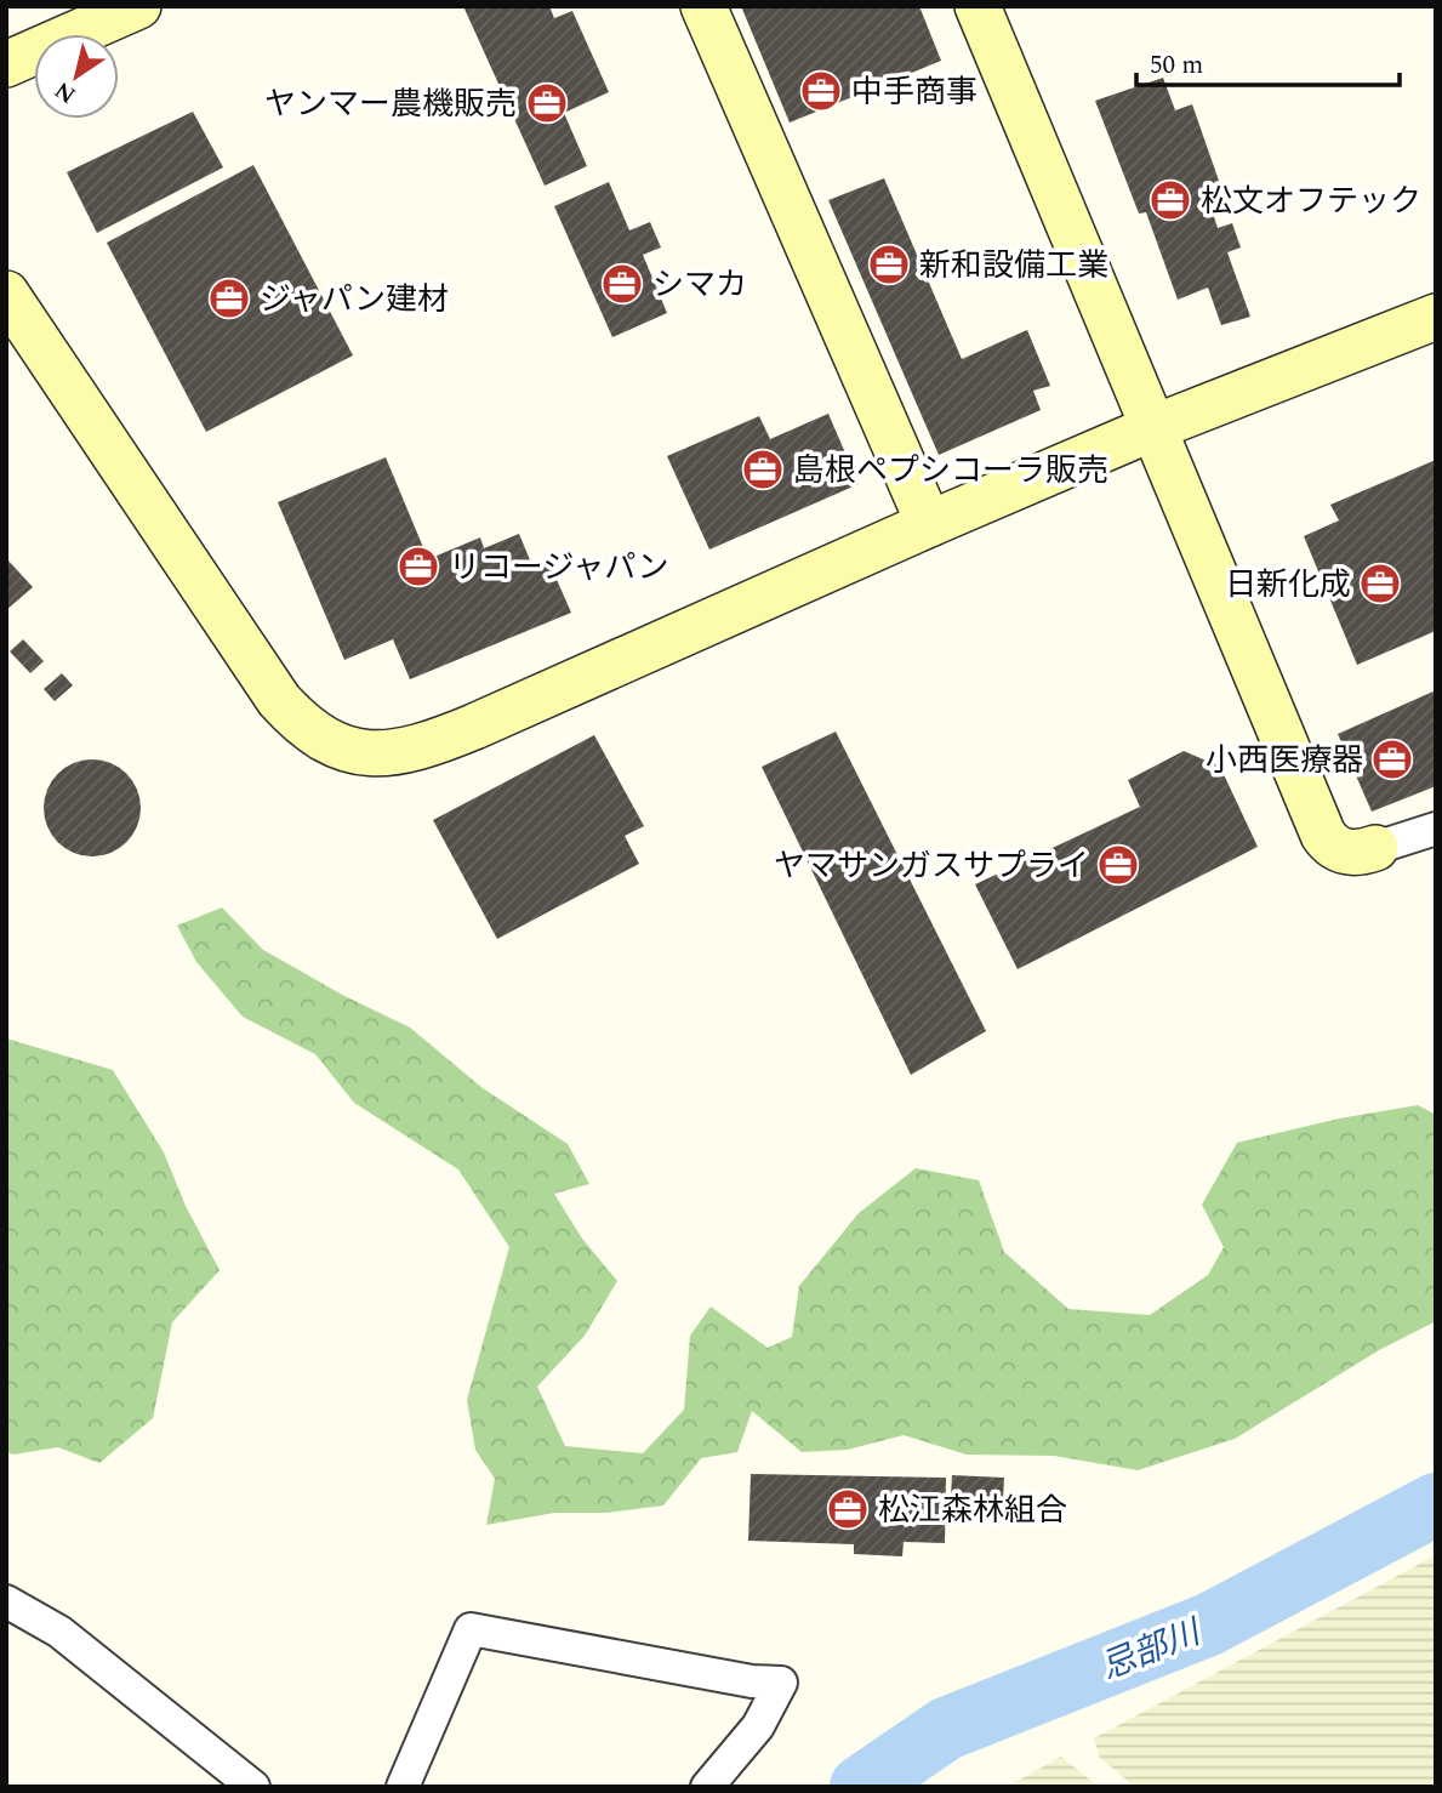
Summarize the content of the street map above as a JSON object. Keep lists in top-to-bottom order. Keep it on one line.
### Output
{"water":["忌部川"],"places":{"office":["中手商事","ヤンマー農機販売","松文オフテック","新和設備工業","シマカ","ジャパン建材","島根ペプシコーラ販売","リコージャパン","日新化成","小西医療器","ヤマサンガスサプライ","松江森林組合"]},"scale_bar":"50 m","north":"bottom left"}
